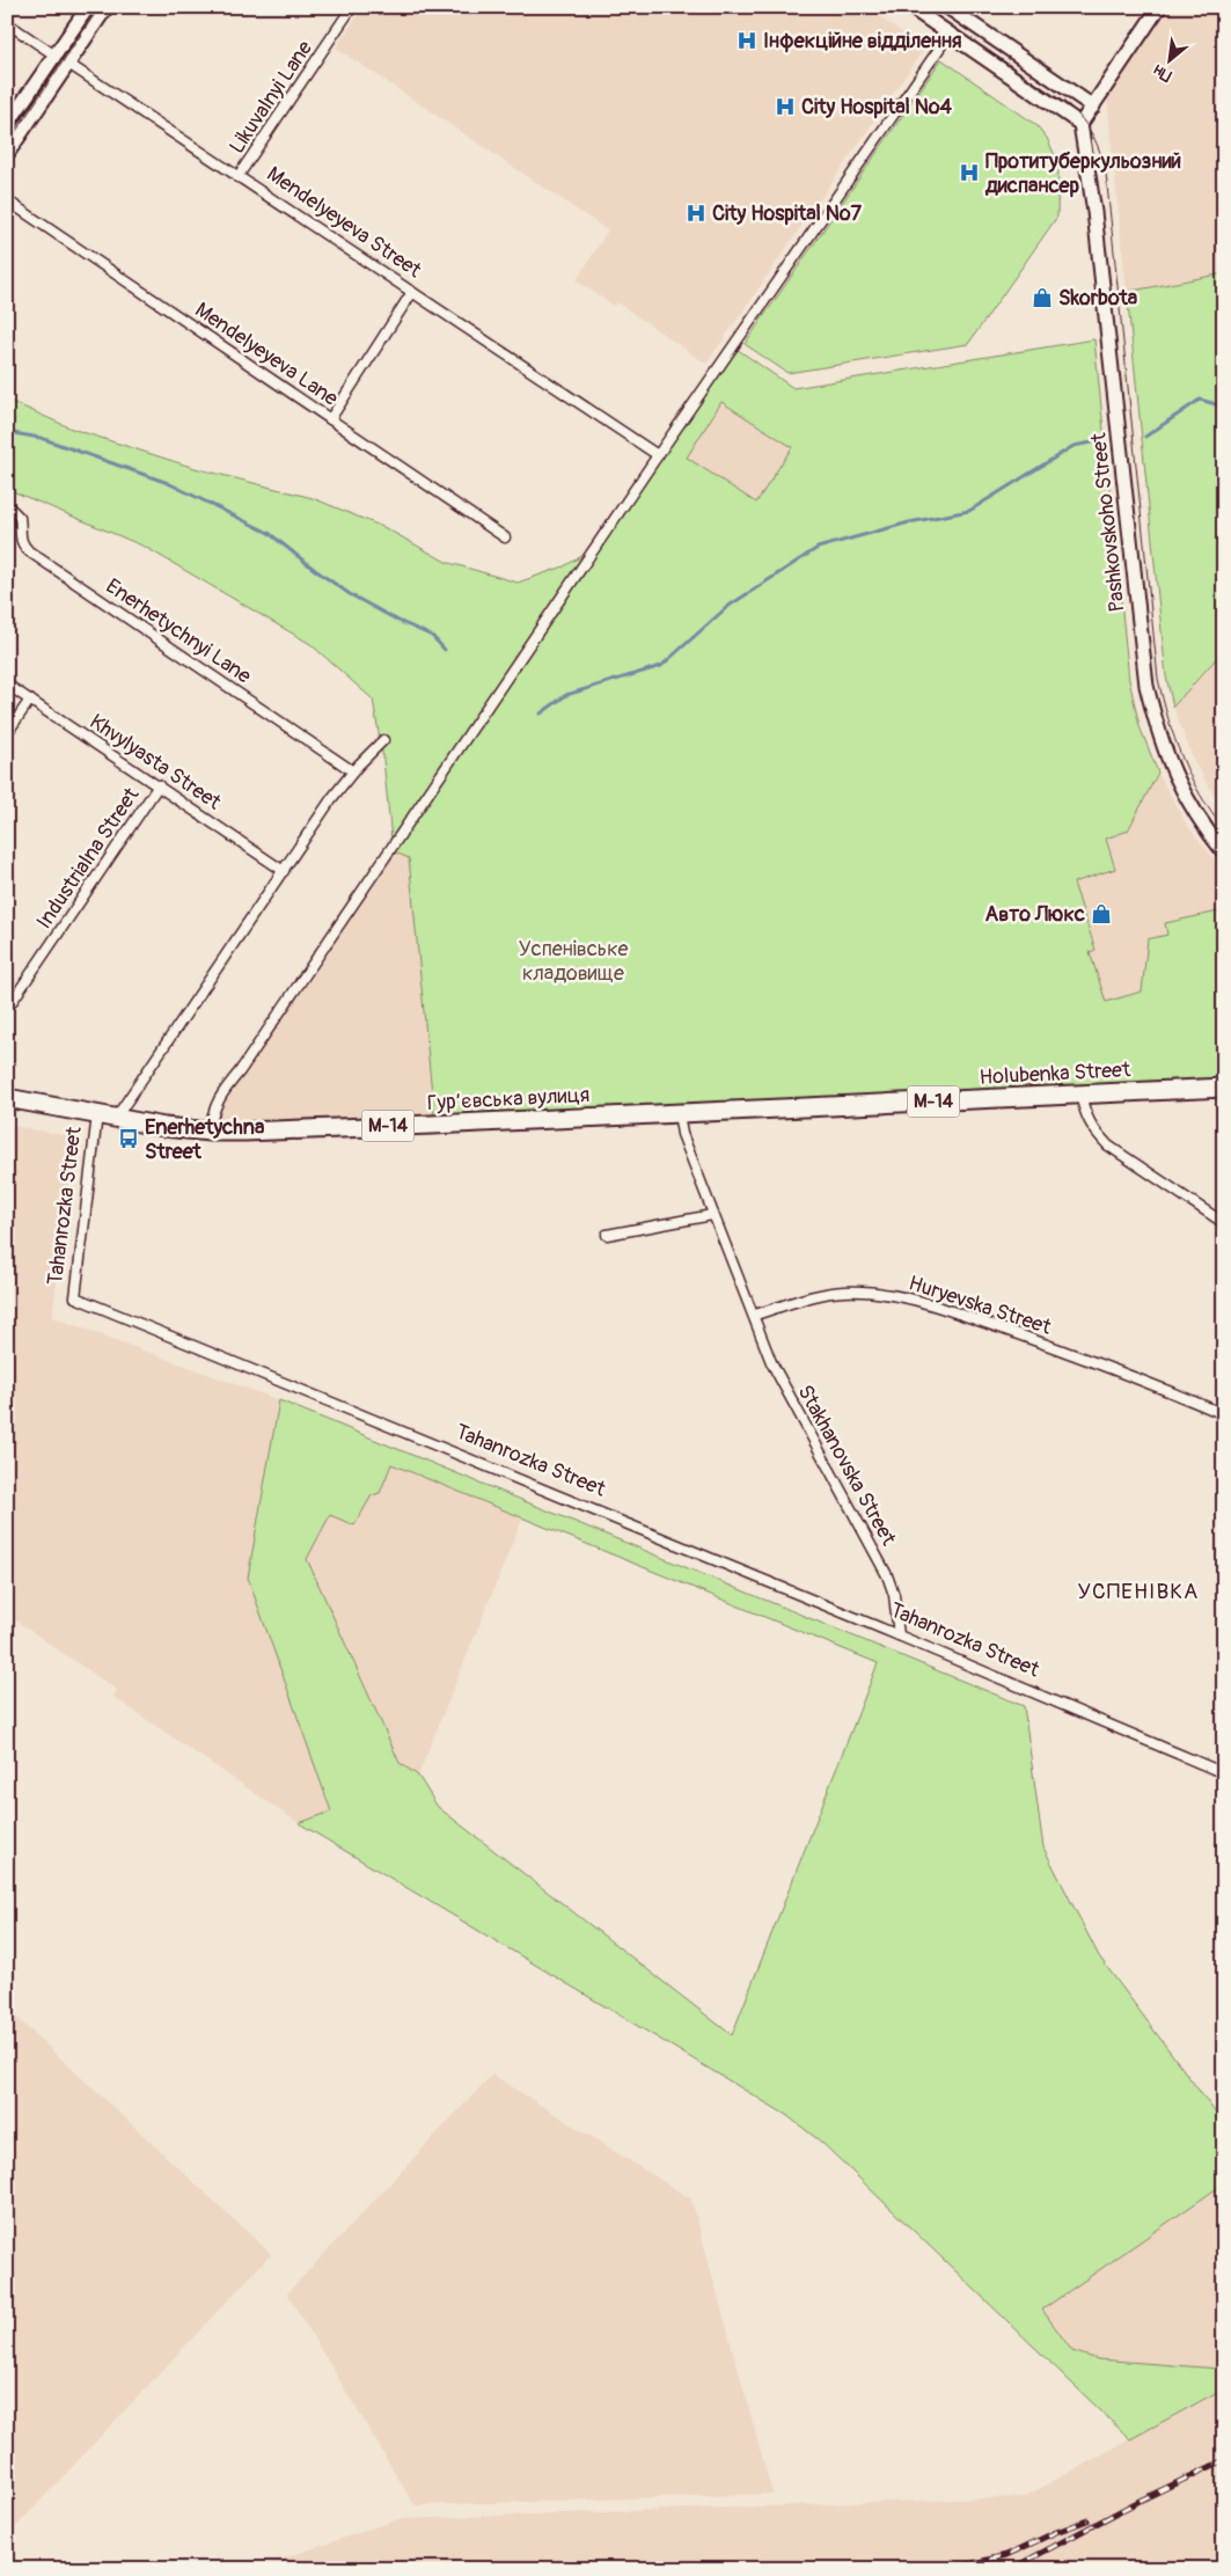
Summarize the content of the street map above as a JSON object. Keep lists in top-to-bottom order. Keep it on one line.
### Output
{"streets":{"highway":["Holubenka Street","Гур’євська вулиця","М-14","Tahanrozka Street"],"street":["Likuvalnyi Lane","Mendelyeyeva Street","Mendelyeyeva Lane","Pashkovskoho Street","Enerhetychnyi Lane","Khvylyasta Street","Industrialna Street","Huryevska Street","Stakhanovska Street"]},"crossings":[["Likuvalnyi Lane","Mendelyeyeva Street"],["Khvylyasta Street","Industrialna Street"],["Holubenka Street","Гур’євська вулиця"],["Гур’євська вулиця","Tahanrozka Street"],["Tahanrozka Street","Stakhanovska Street"],["Huryevska Street","Stakhanovska Street"]],"districts":["УСПЕНІВКА"],"parks":["Успенівське кладовище"],"places":{"hospital":["Інфекційне відділення","City Hospital №4","Протитуберкульозний диспансер","City Hospital №7"],"shop":["Skorbota","Авто Люкс"],"bus stop":["Enerhetychna Street"]},"north":"bottom left"}
